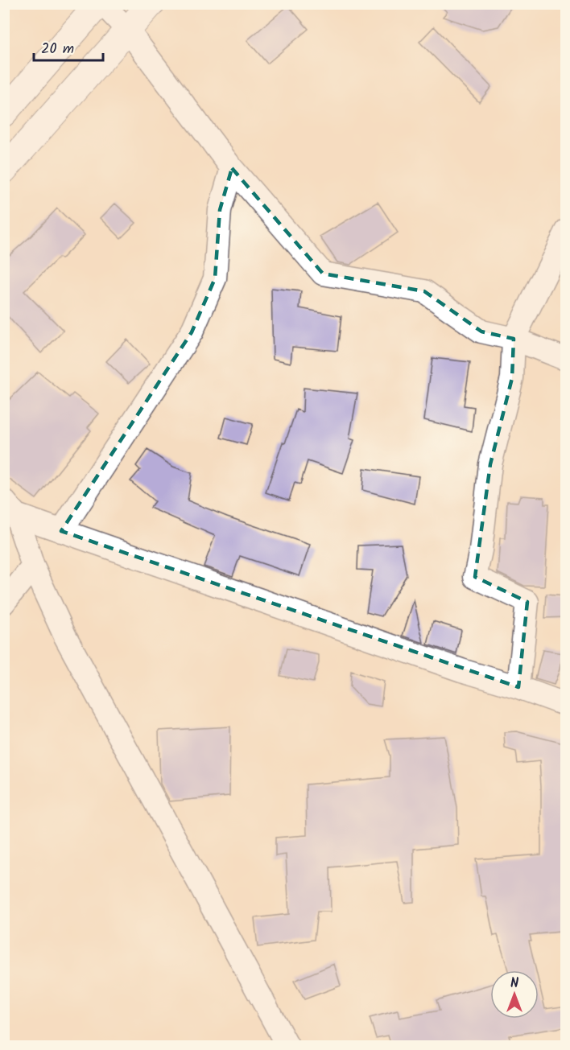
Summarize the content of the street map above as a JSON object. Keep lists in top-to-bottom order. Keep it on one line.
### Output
{"scale_bar":"20 m","north":"top"}
